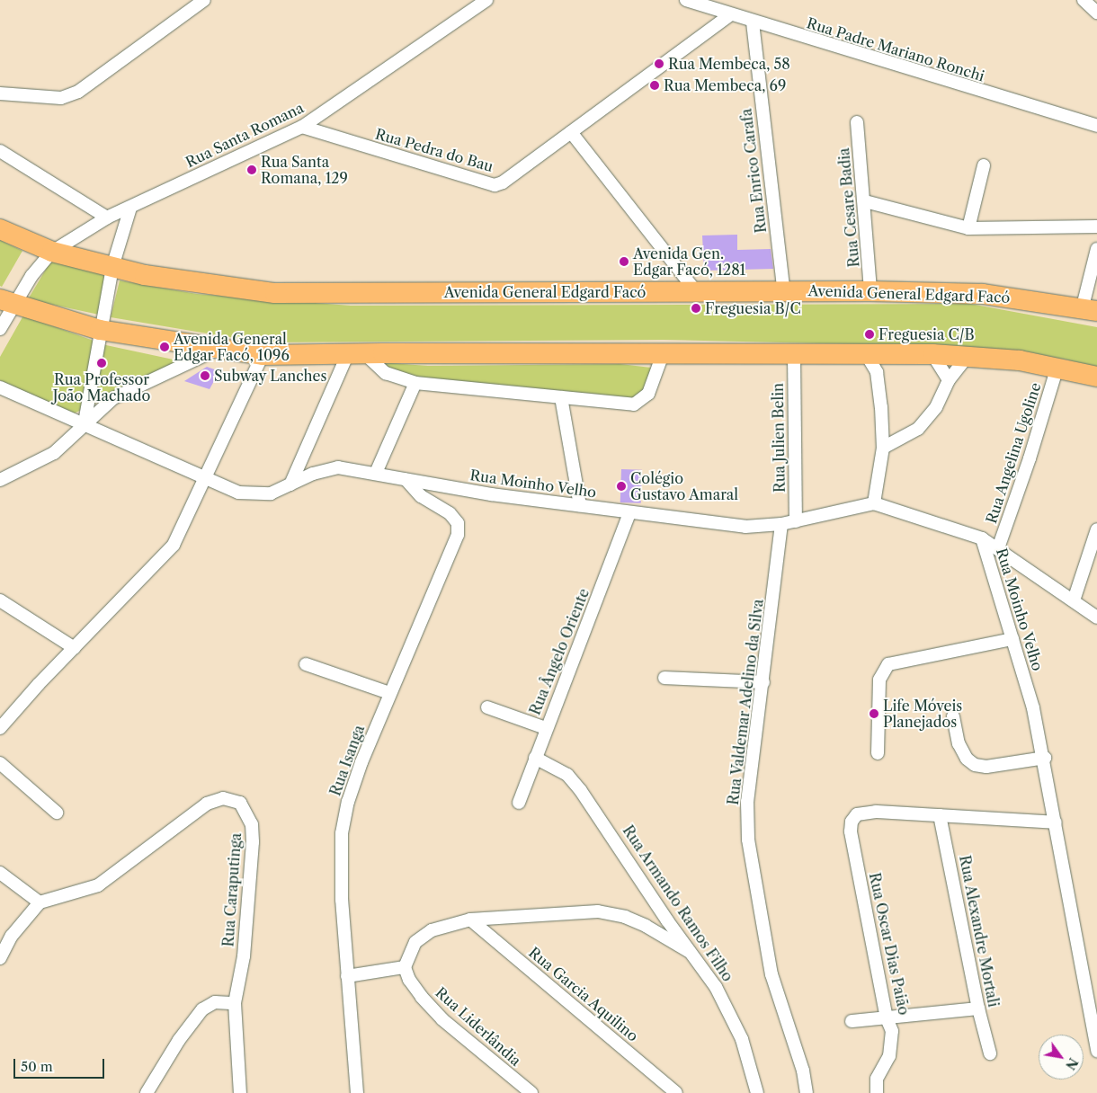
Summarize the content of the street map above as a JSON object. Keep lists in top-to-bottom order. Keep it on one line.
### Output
{"streets":{"main road":["Avenida General Edgard Facó"],"street":["Rua Padre Mariano Ronchi","Rua Santa Romana","Rua Pedra do Bau","Rua Enrico Carafa","Rua Cesare Badia","Rua Julien Belin","Rua Angelina Ugoline","Rua Moinho Velho","Rua Ângelo Oriente","Rua Valdemar Adelino da Silva","Rua Isanga","Rua Caraputinga","Rua Armando Ramos Filho","Rua Alexandre Mortali","Rua Oscar Dias Paião","Rua Garcia Aquilino","Rua Liderlândia"]},"crossings":[["Rua Padre Mariano Ronchi","Rua Enrico Carafa"],["Rua Santa Romana","Rua Pedra do Bau"],["Rua Santa Romana","Avenida General Edgard Facó"],["Rua Enrico Carafa","Avenida General Edgard Facó"],["Rua Cesare Badia","Avenida General Edgard Facó"],["Rua Julien Belin","Rua Moinho Velho"],["Rua Moinho Velho","Rua Ângelo Oriente"],["Rua Moinho Velho","Rua Valdemar Adelino da Silva"],["Rua Moinho Velho","Rua Isanga"],["Rua Ângelo Oriente","Rua Armando Ramos Filho"],["Rua Alexandre Mortali","Rua Oscar Dias Paião"]],"places":["Rua Membeca, 58","Rua Membeca, 69","Rua Santa Romana, 129","Avenida Gen. Edgar Facó, 1281","Freguesia B/C","Freguesia C/B","Avenida General Edgar Facó, 1096","Rua Professor João Machado","Subway Lanches","Colégio Gustavo Amaral","Life Móveis Planejados"],"scale_bar":"50 m","north":"bottom right"}
